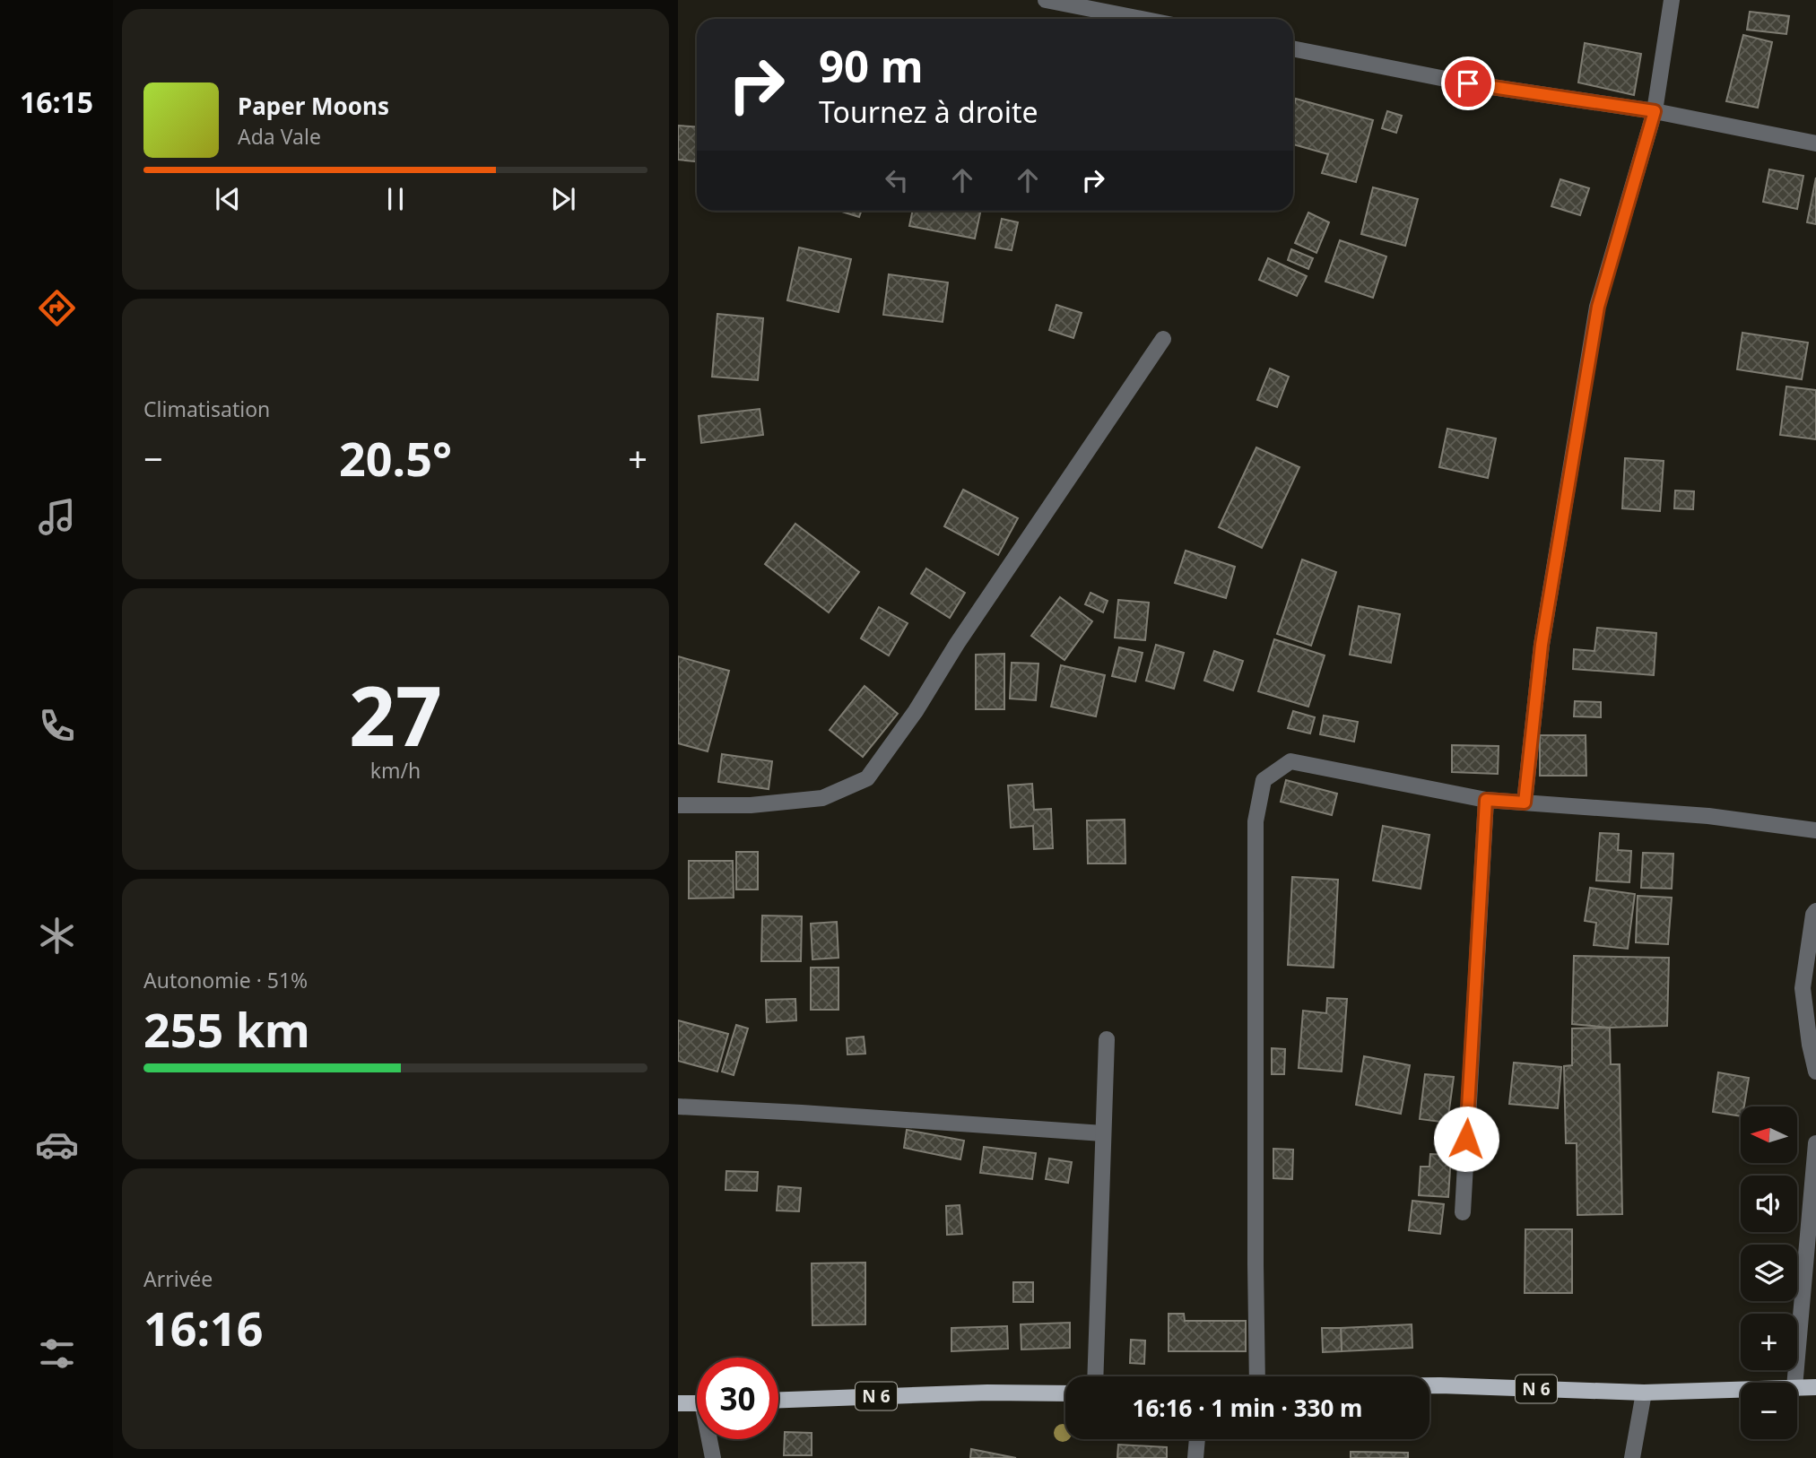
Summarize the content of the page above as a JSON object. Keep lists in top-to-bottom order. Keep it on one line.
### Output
{"streets":{"main road":["N 6"]},"north":"left","page":{"tabs":"16:15","turn":["90 m","Tournez à droite"],"song":["Paper Moons","Ada Vale"],"tile":["Climatisation",["27","km/h"],["Autonomie · 51%","255 km"],["Arrivée","16:16"]],"heat":["−","20.5°","+"],"map_buttons":["+","−"],"limit":"30","trip":"16:16 · 1 min · 330 m"}}
